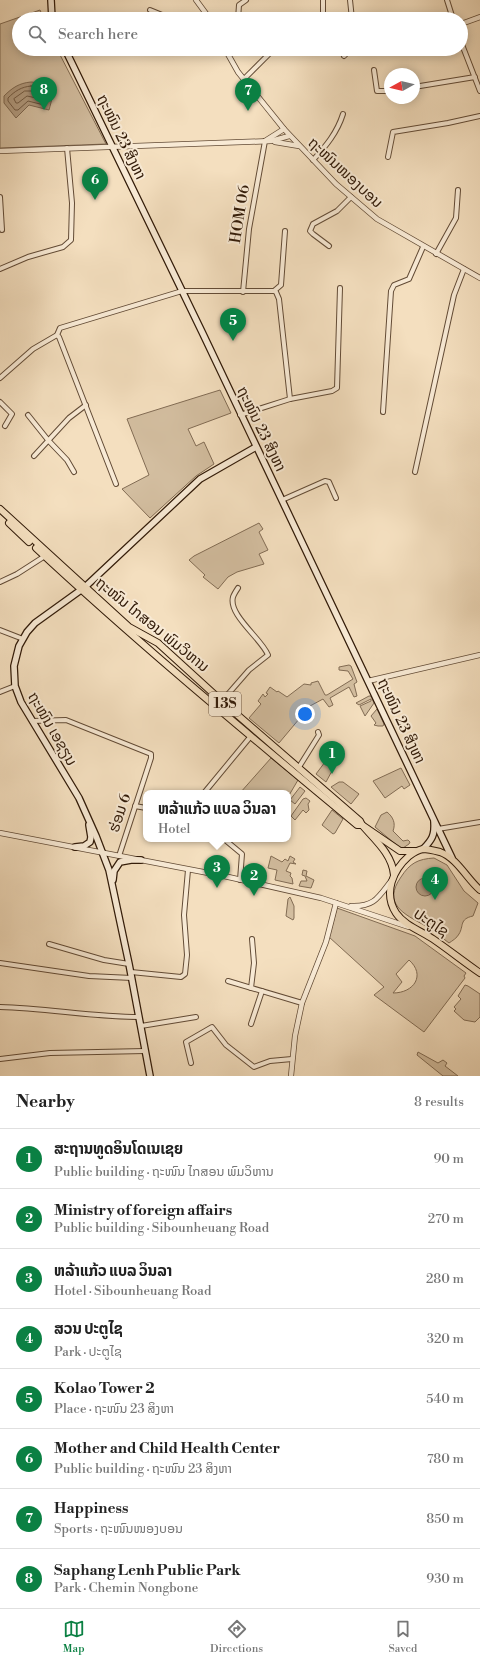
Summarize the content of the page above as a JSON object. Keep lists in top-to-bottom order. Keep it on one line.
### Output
{"streets":{"highway":["ຖະໜົນ ໄກສອນ ພົມວິຫານ","13S","ປະຕູໄຊ"],"main road":["ຖະໜົນ 23 ສິງຫາ","ຖະໜົນ ເອຊຽນ"],"street":["ຖະໜົນໜອງບອນ","HOM 06","ຮ່ອມ 6"]},"crossings":[["ຖະໜົນ 23 ສິງຫາ","ຖະໜົນ ເອຊຽນ"],["ຖະໜົນ ໄກສອນ ພົມວິຫານ","13S"],["ຖະໜົນ ໄກສອນ ພົມວິຫານ","ຖະໜົນ ເອຊຽນ"],["13S","ປະຕູໄຊ"],["ຖະໜົນ ເອຊຽນ","ຮ່ອມ 6"]],"north":"left","page":{"search":"Search here","pins":["8","7","6","5","1","3","2","4"],"popup":["ຫລ້າແກ້ວ ແບລ ວິນລາ","Hotel"],"heading":["Nearby","8 results"],"list":[{"mark":"1","name":"ສະຖານທູດອິນໂດເນເຊຍ","note":"Public building · ຖະໜົນ ໄກສອນ ພົມວິຫານ","value":"90 m"},{"mark":"2","name":"Ministry of foreign affairs","note":"Public building · Sibounheuang Road","value":"270 m"},{"mark":"3","name":"ຫລ້າແກ້ວ ແບລ ວິນລາ","note":"Hotel · Sibounheuang Road","value":"280 m"},{"mark":"4","name":"ສວນ ປະຕູໄຊ","note":"Park · ປະຕູໄຊ","value":"320 m"},{"mark":"5","name":"Kolao Tower 2","note":"Place · ຖະໜົນ 23 ສິງຫາ","value":"540 m"},{"mark":"6","name":"Mother and Child Health Center","note":"Public building · ຖະໜົນ 23 ສິງຫາ","value":"780 m"},{"mark":"7","name":"Happiness","note":"Sports · ຖະໜົນໜອງບອນ","value":"850 m"},{"mark":"8","name":"Saphang Lenh Public Park","note":"Park · Chemin Nongbone","value":"930 m"}],"nav":["Map","Directions","Saved"]}}
